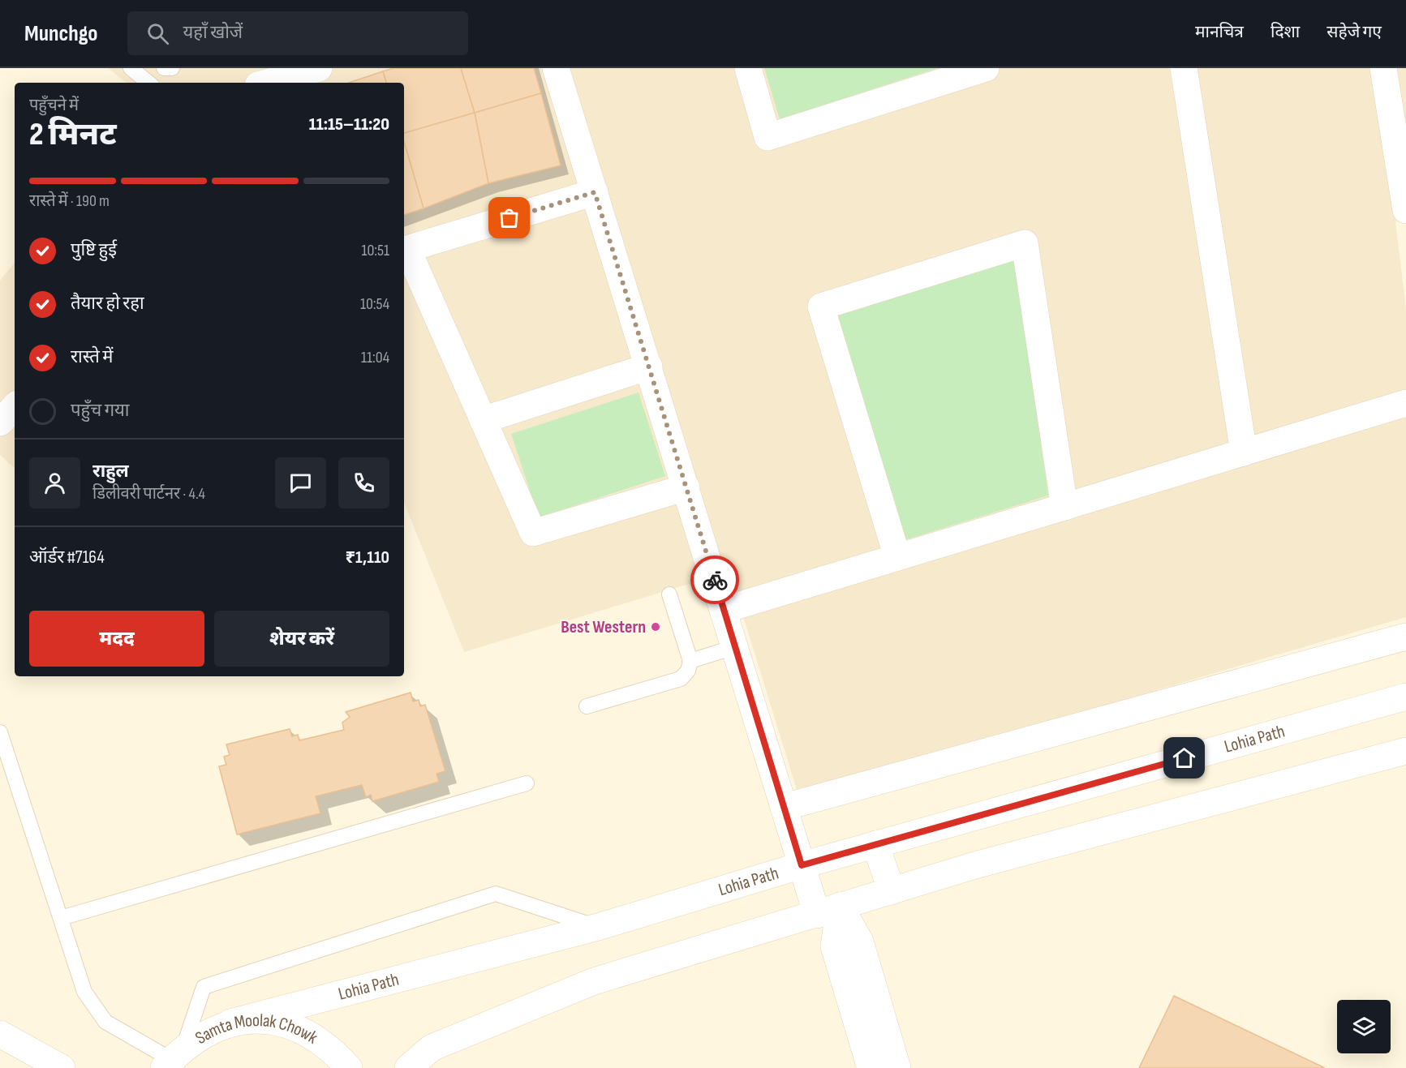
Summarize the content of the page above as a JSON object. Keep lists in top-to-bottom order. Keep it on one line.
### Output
{"streets":{"street":["Lohia Path","Samta Moolak Chowk"]},"crossings":[["Lohia Path","Samta Moolak Chowk"]],"places":["Best Western"],"page":{"header":"Munchgo","search":"यहाँ खोजें","nav":["मानचित्र","दिशा","सहेजे गए"],"heading":["2 मिनट","पहुँचने में","11:15–11:20"],"panel":["राहुल","डिलीवरी पार्टनर · 4.4","ऑर्डर #7164","₹1,110"],"bar":"रास्ते में · 190 m","list":[["पुष्टि हुई","10:51"],["तैयार हो रहा","10:54"],["रास्ते में","11:04"],"पहुँच गया"],"buttons":["मदद","शेयर करें"]}}
